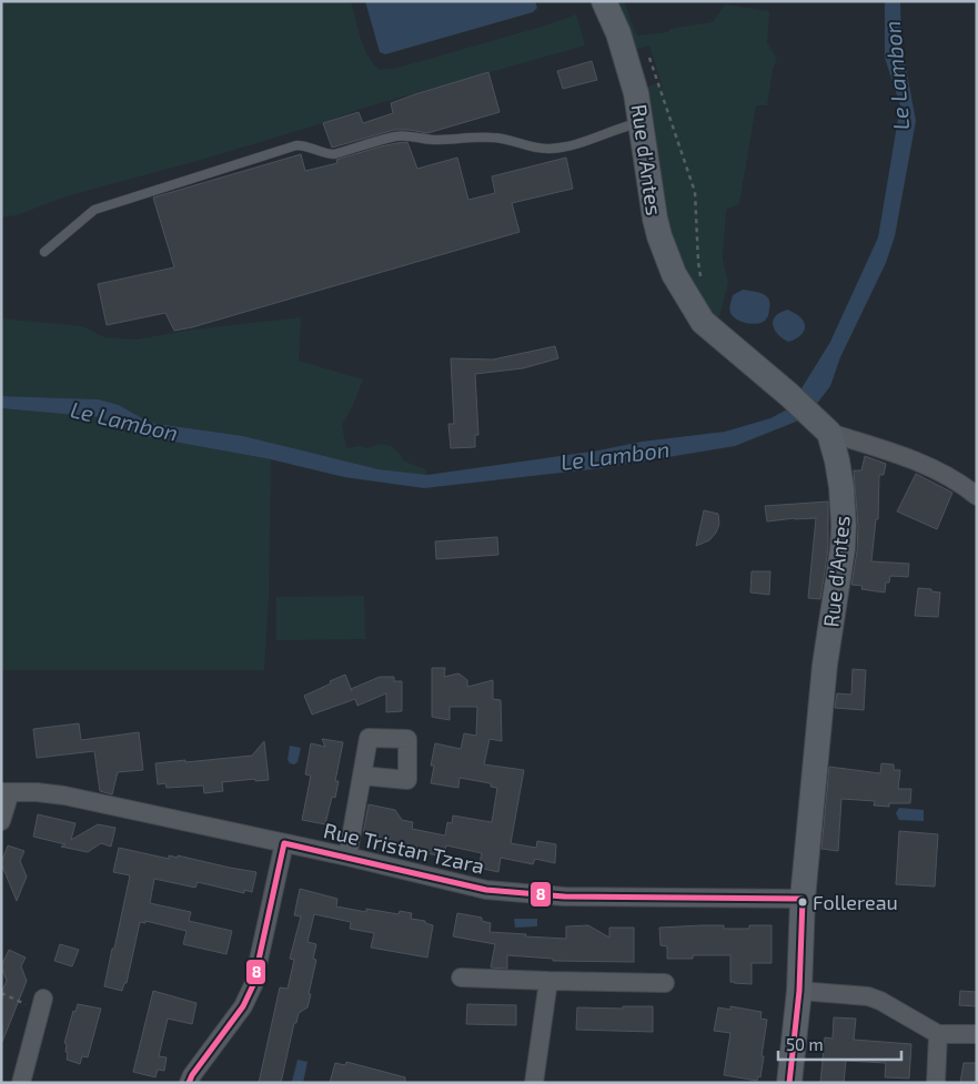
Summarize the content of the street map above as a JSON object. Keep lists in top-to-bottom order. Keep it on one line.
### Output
{"streets":{"street":["Rue d'Antes","Rue Tristan Tzara"]},"crossings":[["Rue d'Antes","Rue Tristan Tzara"]],"water":["Le Lambon"],"places":["Follereau"],"lines":["transit line 8"],"scale_bar":"50 m"}
